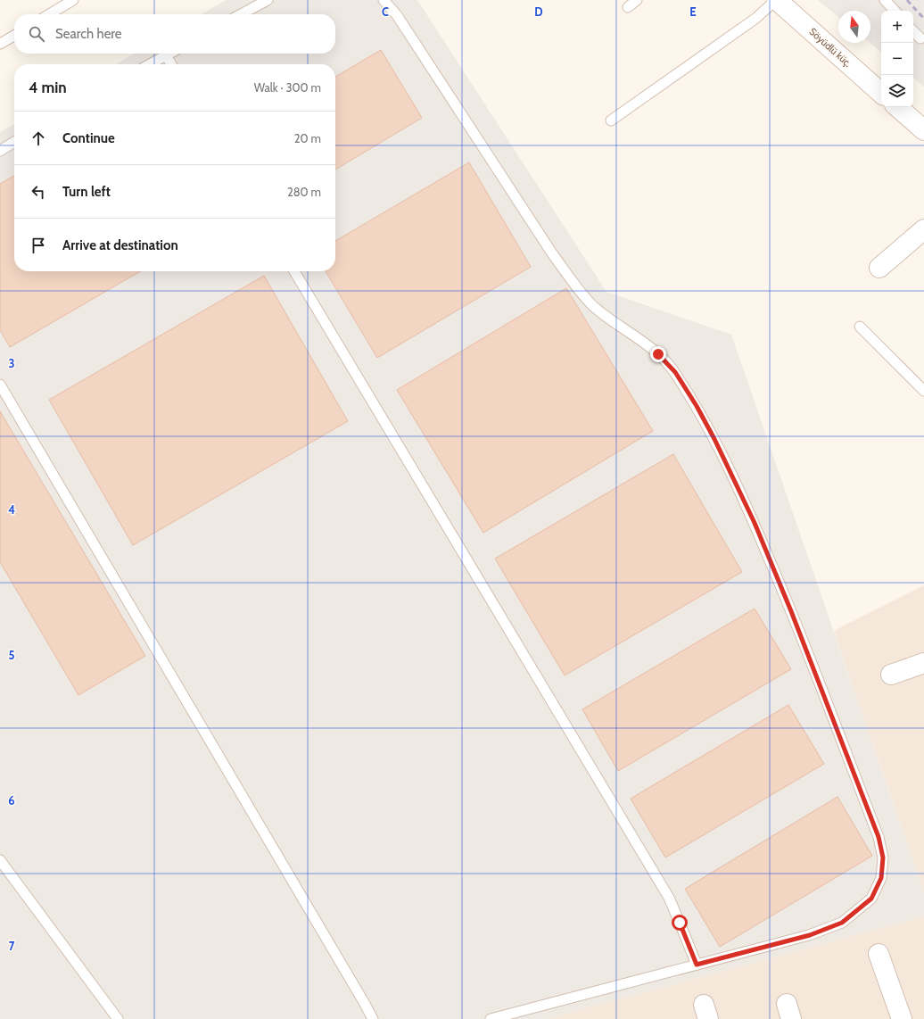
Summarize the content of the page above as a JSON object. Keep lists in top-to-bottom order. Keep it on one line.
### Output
{"streets":{"street":["Söyüdlü küç."]},"north":"top","page":{"map_buttons":["+","−"],"search":"Search here","heading":["4 min","Walk · 300 m"],"list":[["Continue","20 m"],["Turn left","280 m"],"Arrive at destination"]},"grid":{"columns":["C","D","E"],"rows":["3","4","5","6","7"]}}
